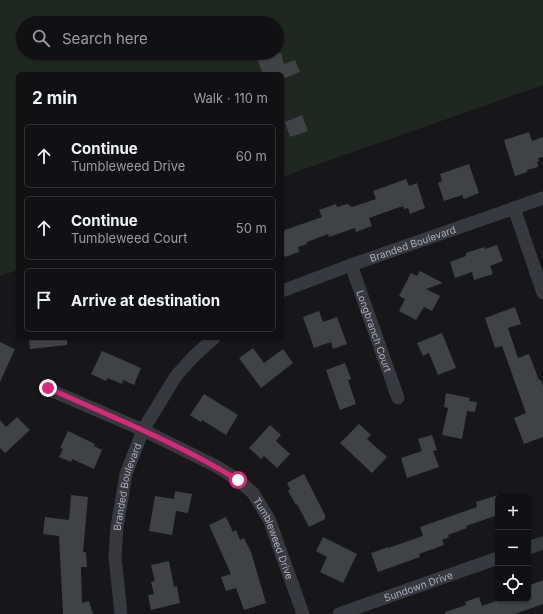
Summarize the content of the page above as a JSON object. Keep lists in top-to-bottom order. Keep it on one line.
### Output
{"streets":{"street":["Branded Boulevard","Longbranch Court","Tumbleweed Drive","Sundown Drive"]},"crossings":[["Branded Boulevard","Longbranch Court"],["Branded Boulevard","Tumbleweed Drive"]],"page":{"search":"Search here","heading":["2 min","Walk · 110 m"],"list":[["Continue","Tumbleweed Drive","60 m"],["Continue","Tumbleweed Court","50 m"],"Arrive at destination"],"map_buttons":["+","−"]}}
